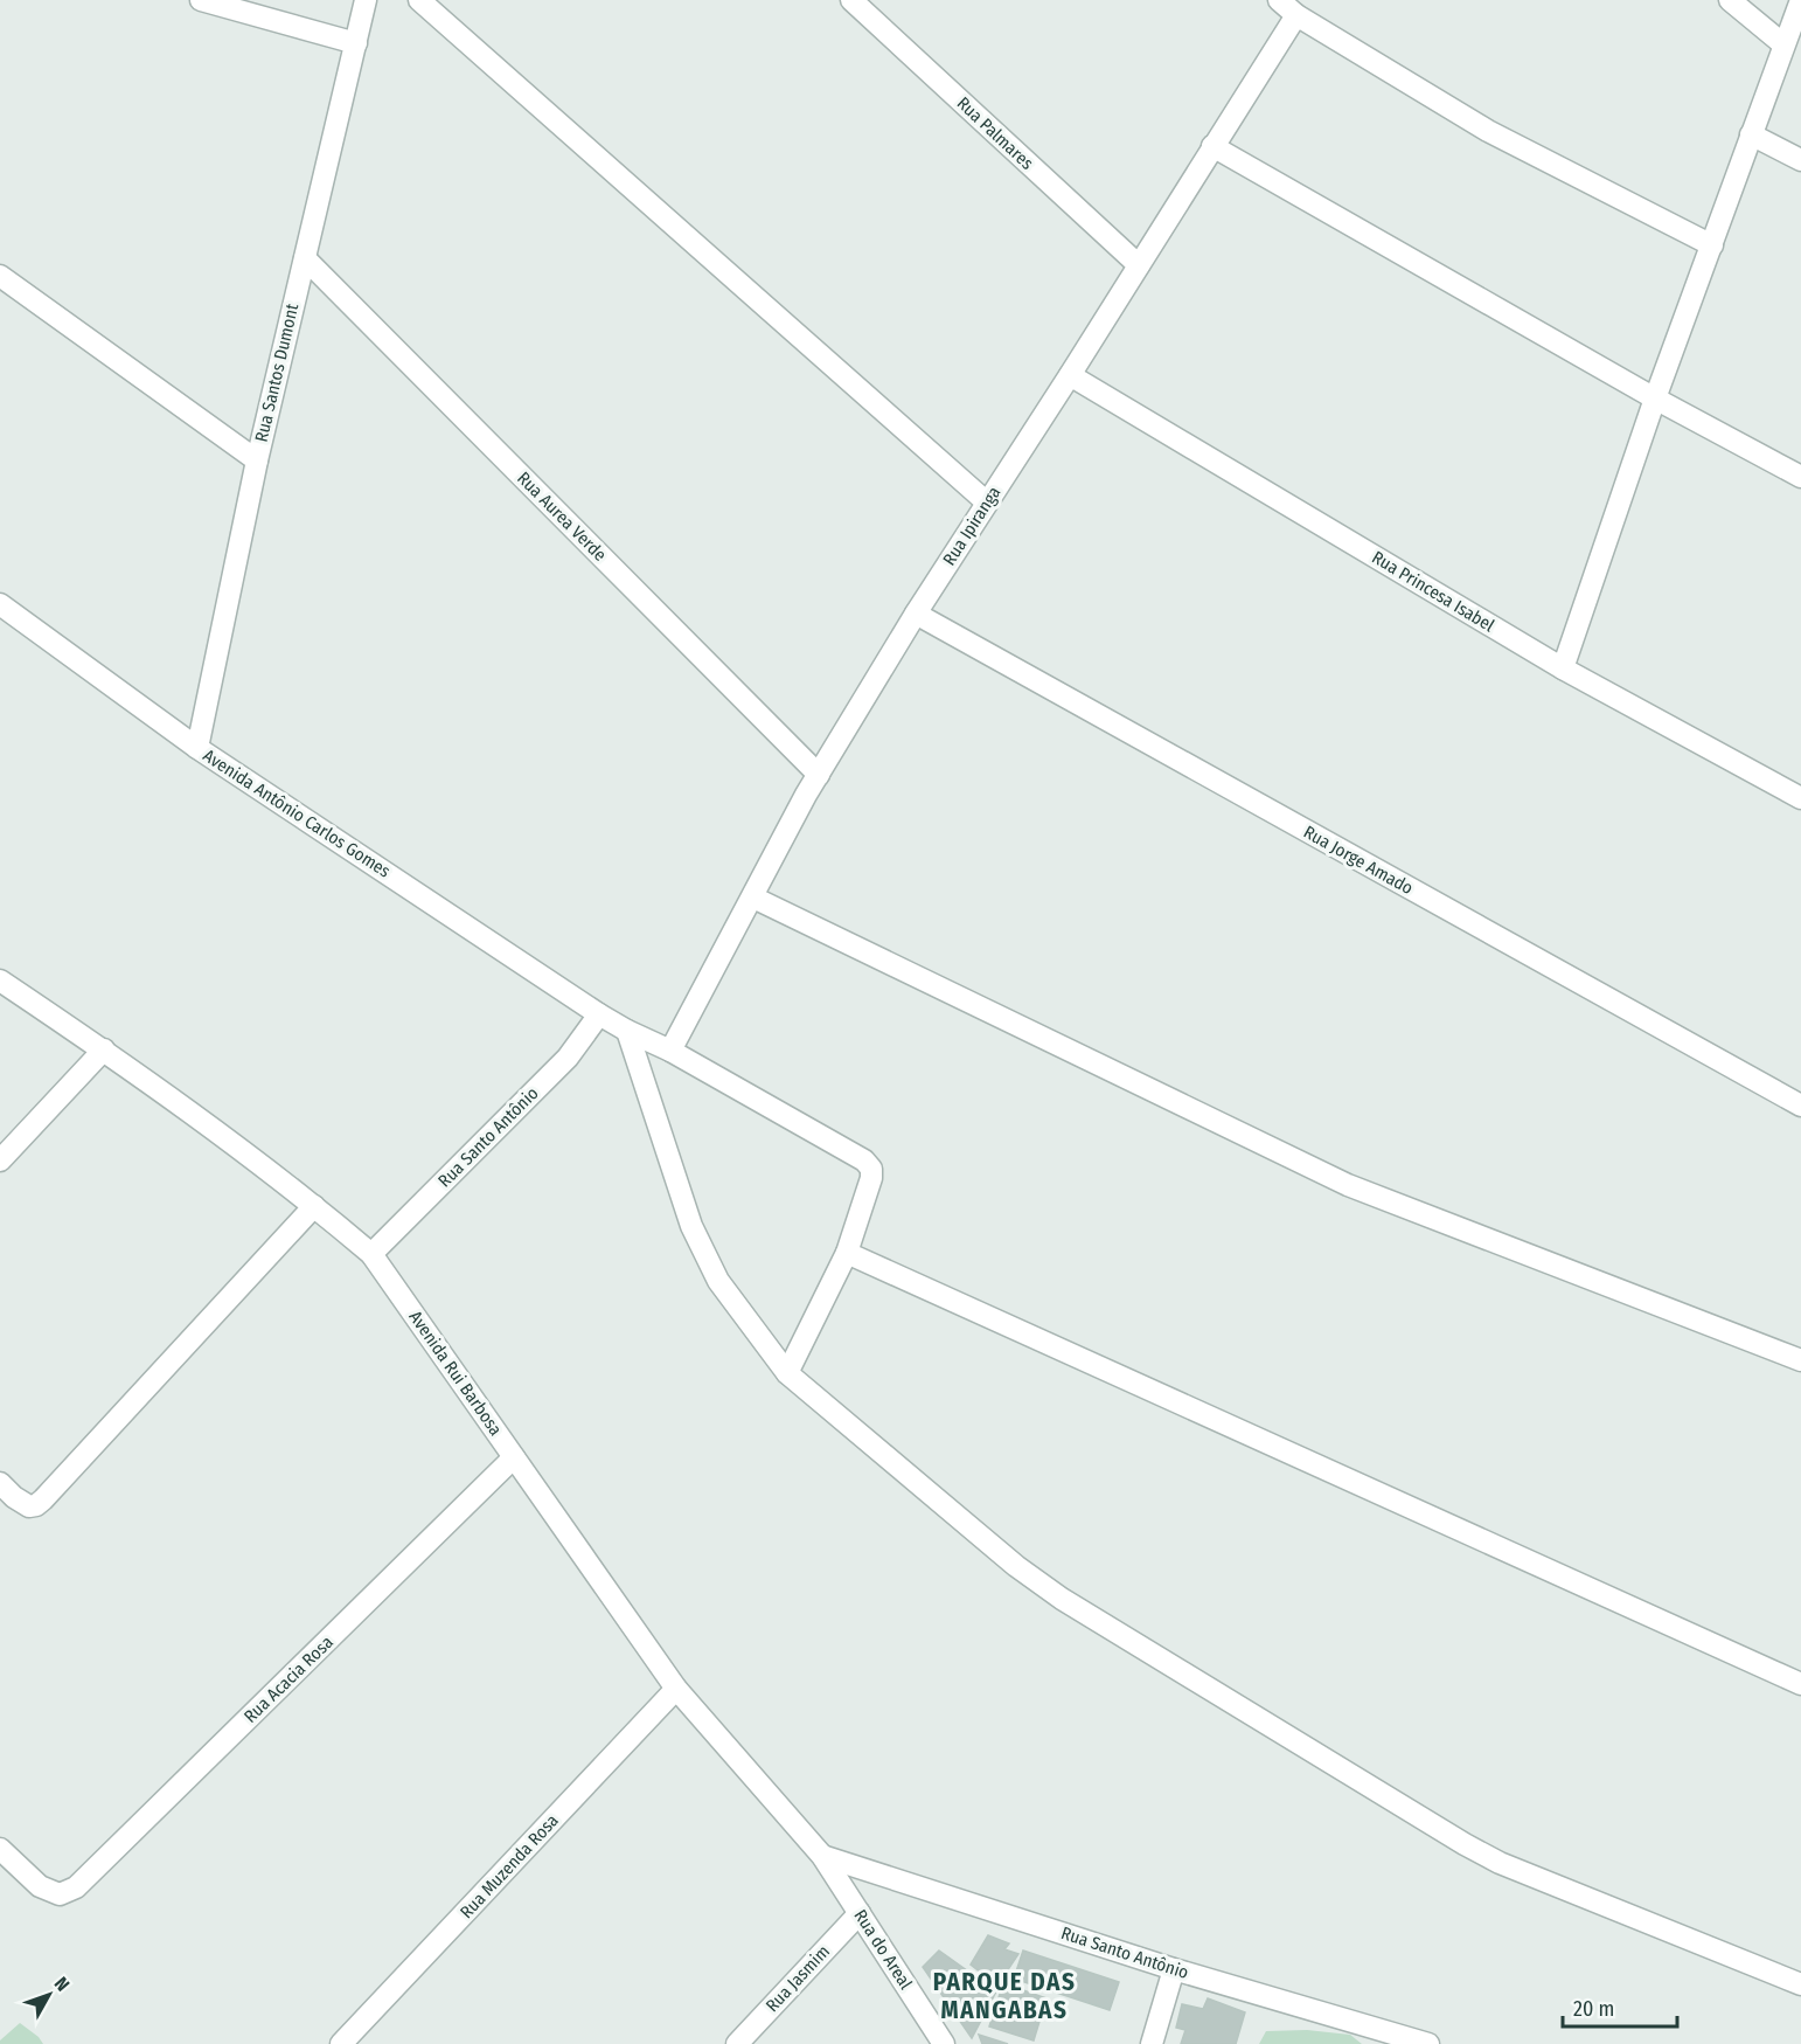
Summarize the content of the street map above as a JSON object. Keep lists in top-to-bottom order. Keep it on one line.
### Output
{"streets":{"street":["Rua Palmares","Rua Santos Dumont","Rua Aurea Verde","Rua Ipiranga","Rua Princesa Isabel","Avenida Antônio Carlos Gomes","Rua Jorge Amado","Rua Santo Antônio","Avenida Rui Barbosa","Rua Acacia Rosa","Rua Muzenda Rosa","Rua do Areal","Rua Jasmim"]},"crossings":[["Rua Palmares","Rua Ipiranga"],["Rua Santos Dumont","Rua Aurea Verde"],["Rua Santos Dumont","Avenida Antônio Carlos Gomes"],["Rua Aurea Verde","Rua Ipiranga"],["Rua Ipiranga","Rua Princesa Isabel"],["Rua Ipiranga","Avenida Antônio Carlos Gomes"],["Rua Ipiranga","Rua Jorge Amado"],["Avenida Antônio Carlos Gomes","Rua Santo Antônio"],["Rua Santo Antônio","Avenida Rui Barbosa"],["Rua Santo Antônio","Rua do Areal"],["Avenida Rui Barbosa","Rua Acacia Rosa"],["Avenida Rui Barbosa","Rua Muzenda Rosa"],["Avenida Rui Barbosa","Rua do Areal"],["Rua do Areal","Rua Jasmim"]],"districts":["PARQUE DAS MANGABAS"],"scale_bar":"20 m","north":"top right"}
